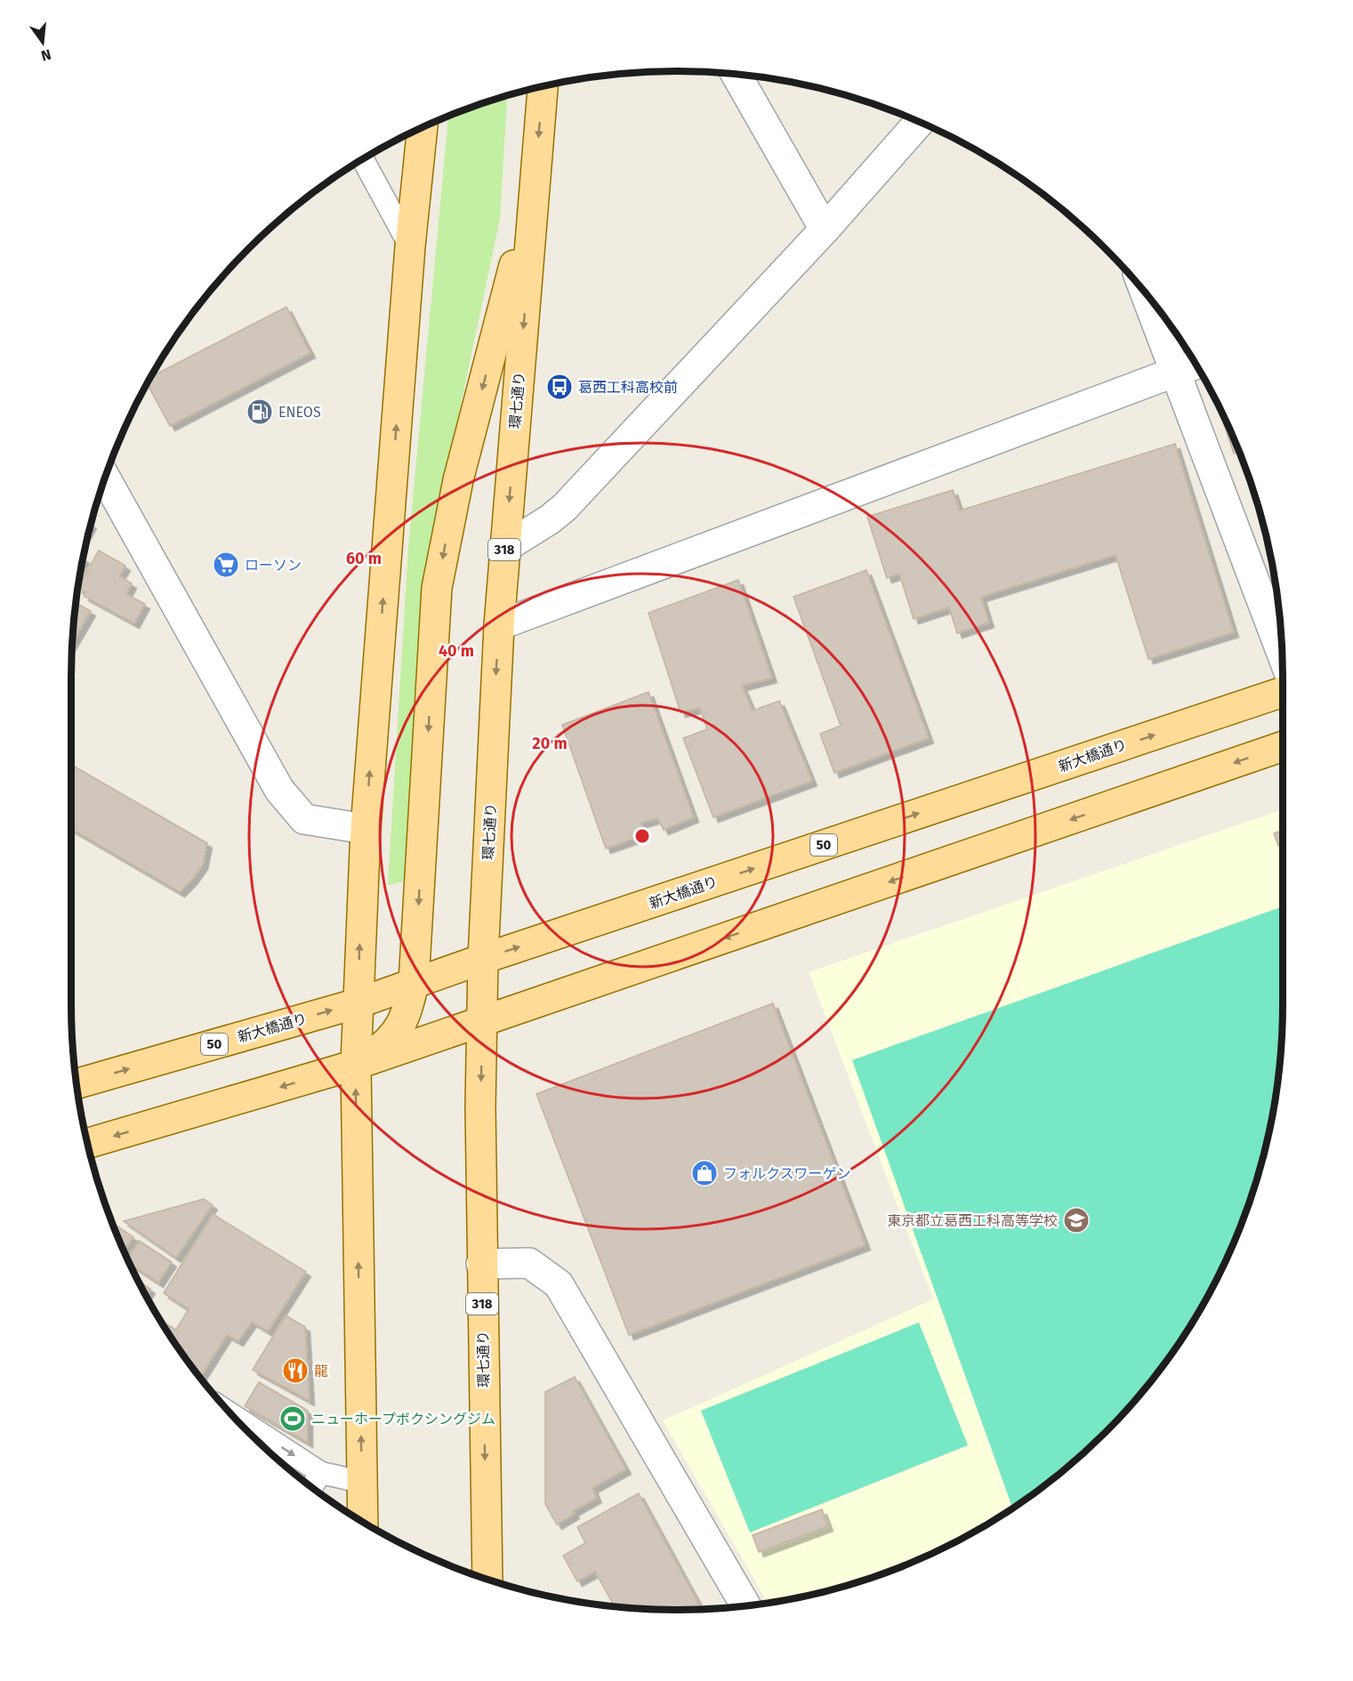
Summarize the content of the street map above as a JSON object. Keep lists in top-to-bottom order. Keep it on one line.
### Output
{"streets":{"main road":["環七通り","318","新大橋通り","50"]},"crossings":[["環七通り","新大橋通り"]],"places":{"bus stop":["葛西工科高校前"],"fuel station":["ENEOS"],"supermarket":["ローソン"],"shop":["フォルクスワーゲン"],"school or university":["東京都立葛西工科高等学校"],"restaurant":["龍"],"sports":["ニューホープボクシングジム"]},"north":"bottom","rings":["60 m","40 m","20 m"]}
